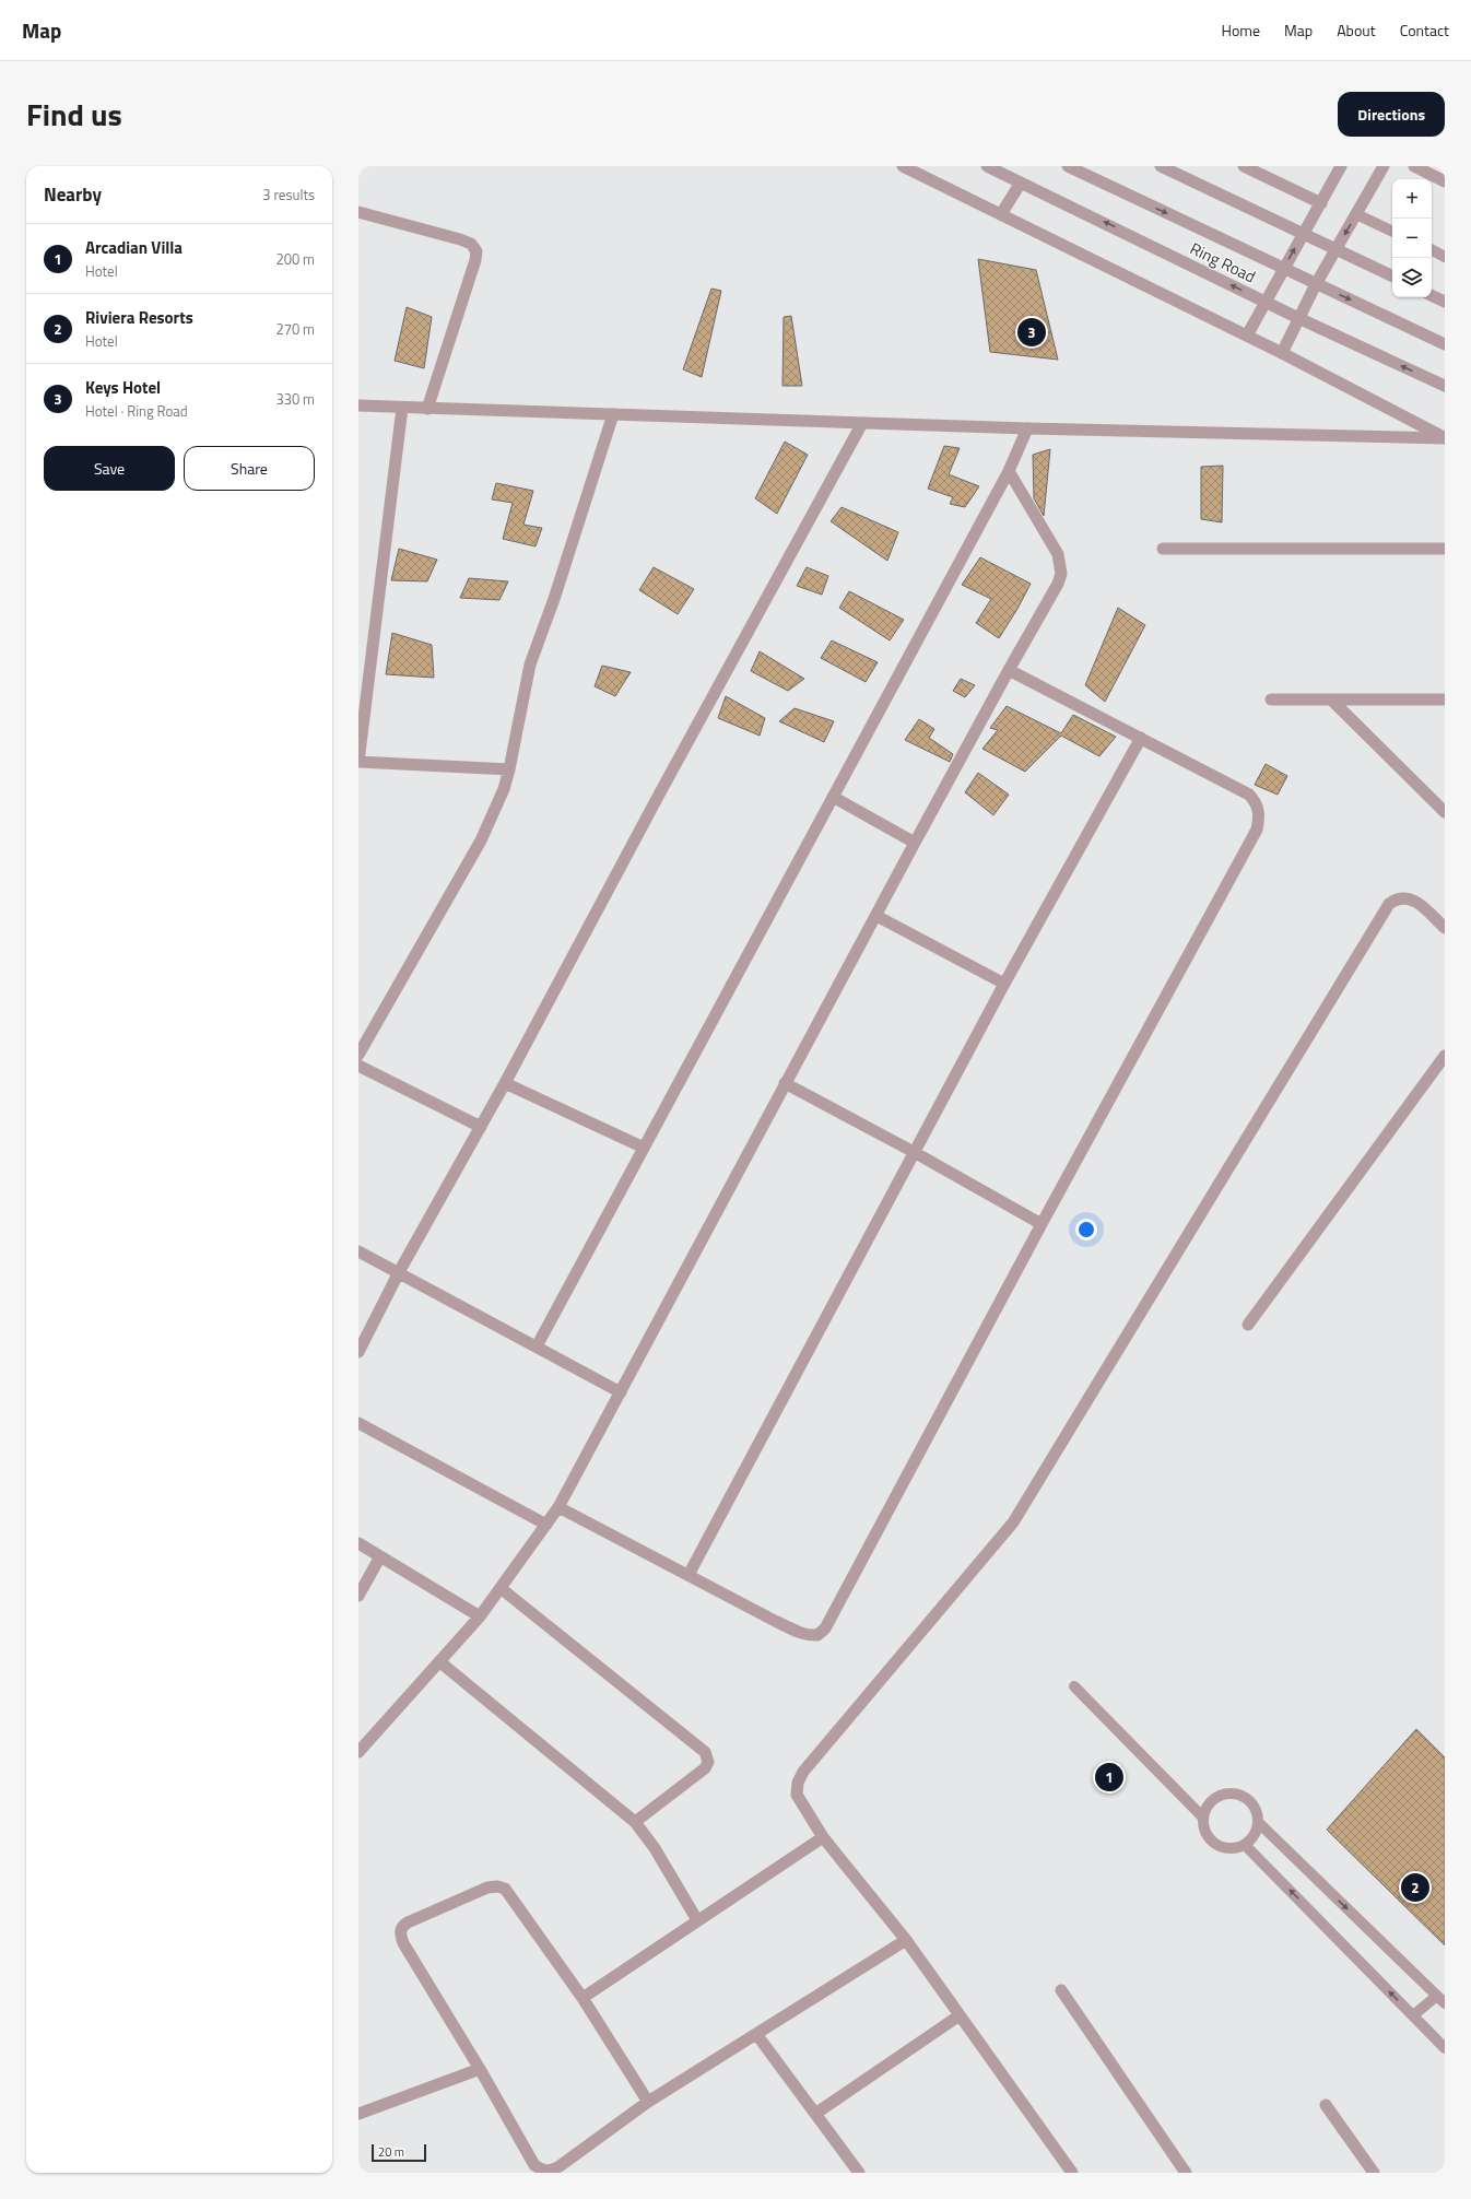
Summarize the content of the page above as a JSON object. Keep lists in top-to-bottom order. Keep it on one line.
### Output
{"streets":{"street":["Ring Road"]},"scale_bar":"20 m","page":{"header":"Map","nav":["Home","Map","About","Contact"],"title":"Find us","buttons":["Directions",["Save","Share"]],"heading":["Nearby","3 results"],"map_buttons":["+","−"],"list":[{"mark":"1","name":"Arcadian Villa","note":"Hotel","value":"200 m"},{"mark":"2","name":"Riviera Resorts","note":"Hotel","value":"270 m"},{"mark":"3","name":"Keys Hotel","note":"Hotel · Ring Road","value":"330 m"}],"pins":["3","1","2"],"scale":"20 m"}}
